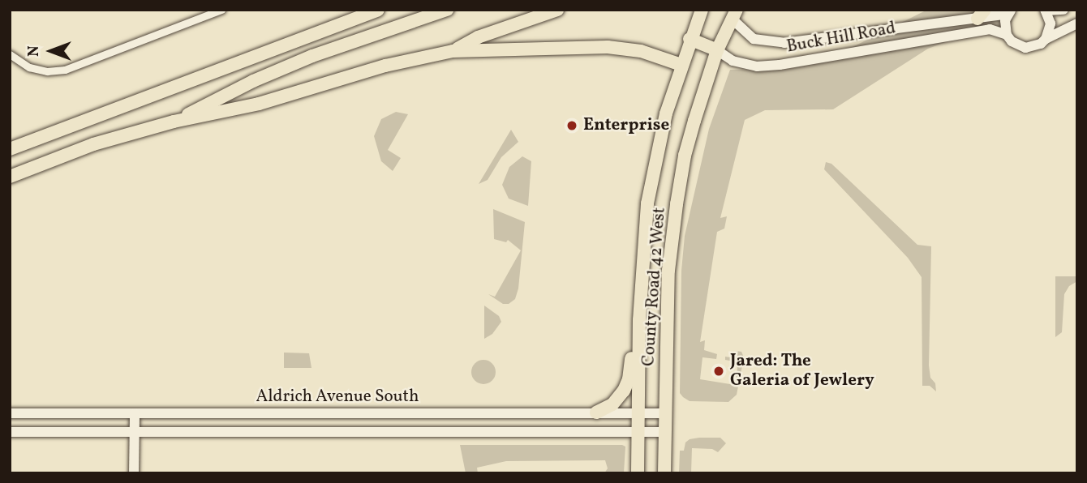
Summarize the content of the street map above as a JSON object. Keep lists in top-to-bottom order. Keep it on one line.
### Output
{"streets":{"highway":["County Road 42 West"],"street":["Buck Hill Road","Aldrich Avenue South"]},"crossings":[["Buck Hill Road","County Road 42 West"],["County Road 42 West","Aldrich Avenue South"]],"places":["Enterprise","Jared: The Galeria of Jewlery"],"north":"left"}
